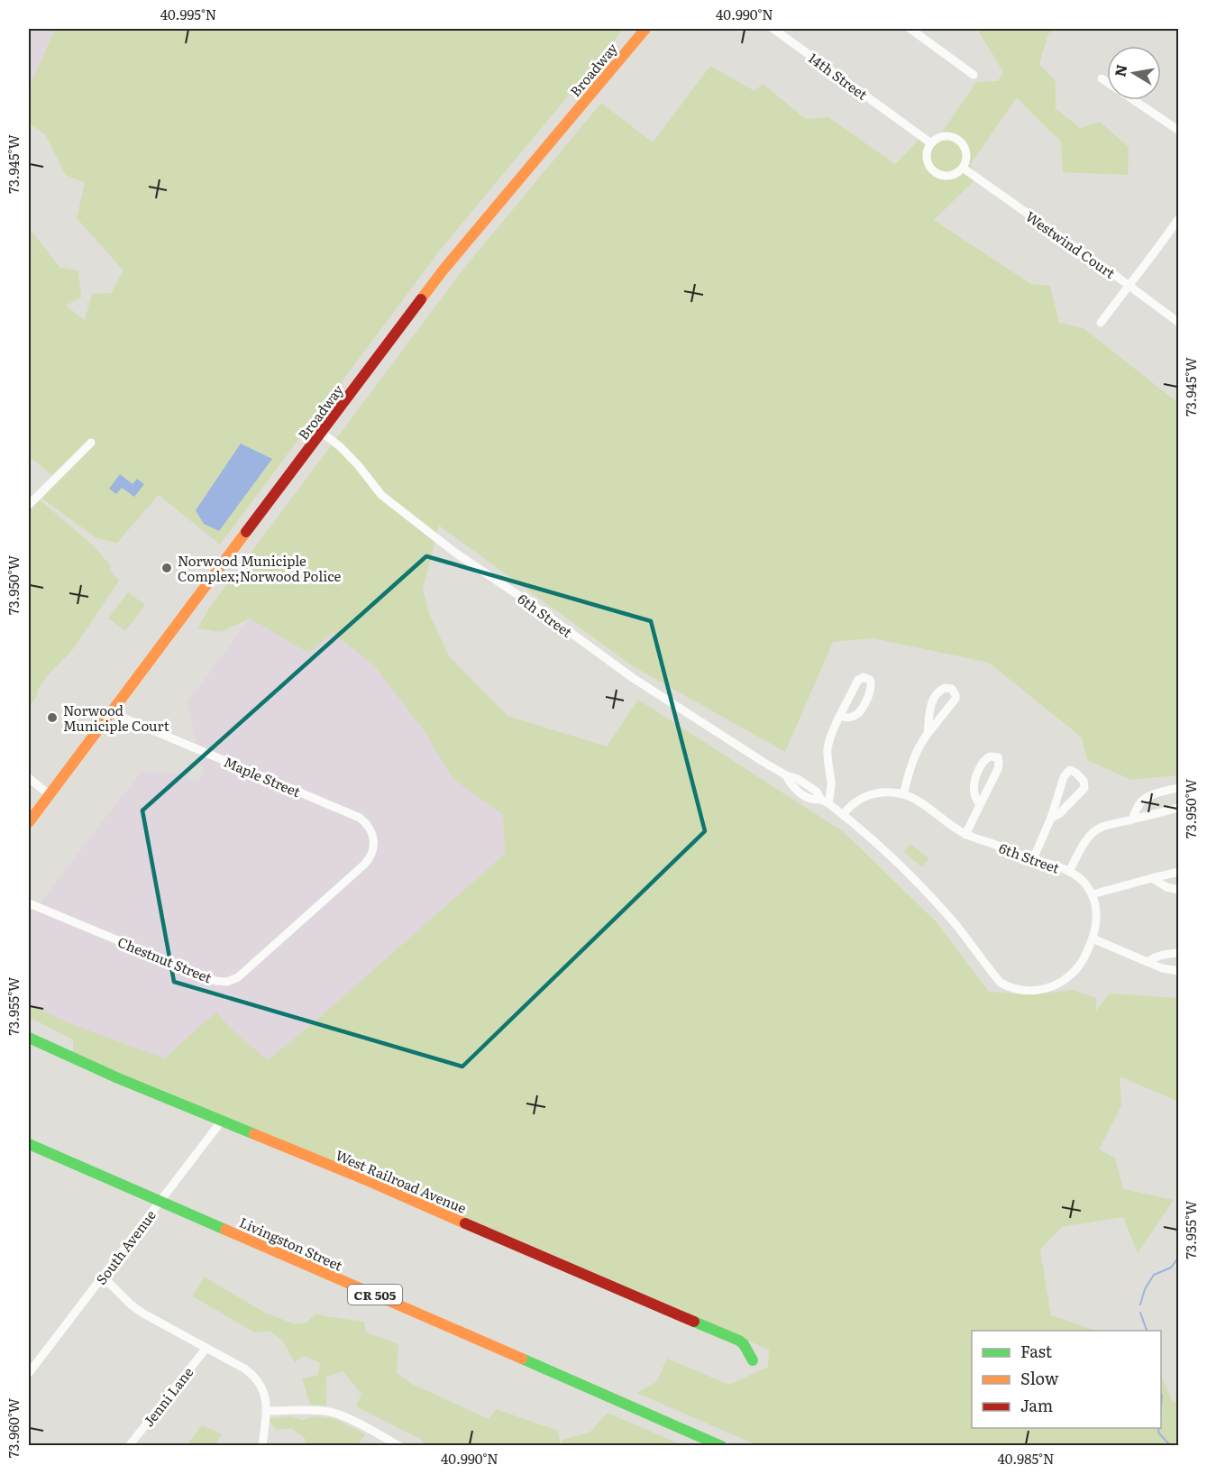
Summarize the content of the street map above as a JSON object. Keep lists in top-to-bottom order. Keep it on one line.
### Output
{"streets":{"street":["Broadway","14th Street","Westwind Court","6th Street","Maple Street","Chestnut Street","West Railroad Avenue","Livingston Street","South Avenue","CR 505","Jenni Lane"]},"crossings":[["Broadway","6th Street"],["Broadway","Maple Street"],["14th Street","Westwind Court"],["Maple Street","Chestnut Street"],["West Railroad Avenue","South Avenue"],["Livingston Street","South Avenue"]],"places":["Norwood Municiple Complex;Norwood Police","Norwood Municiple Court"],"legend":["Fast","Slow","Jam"],"north":"left","coordinates":["40.995°N","40.990°N","73.945°W","73.950°W","73.955°W","73.960°W","40.985°N"]}
